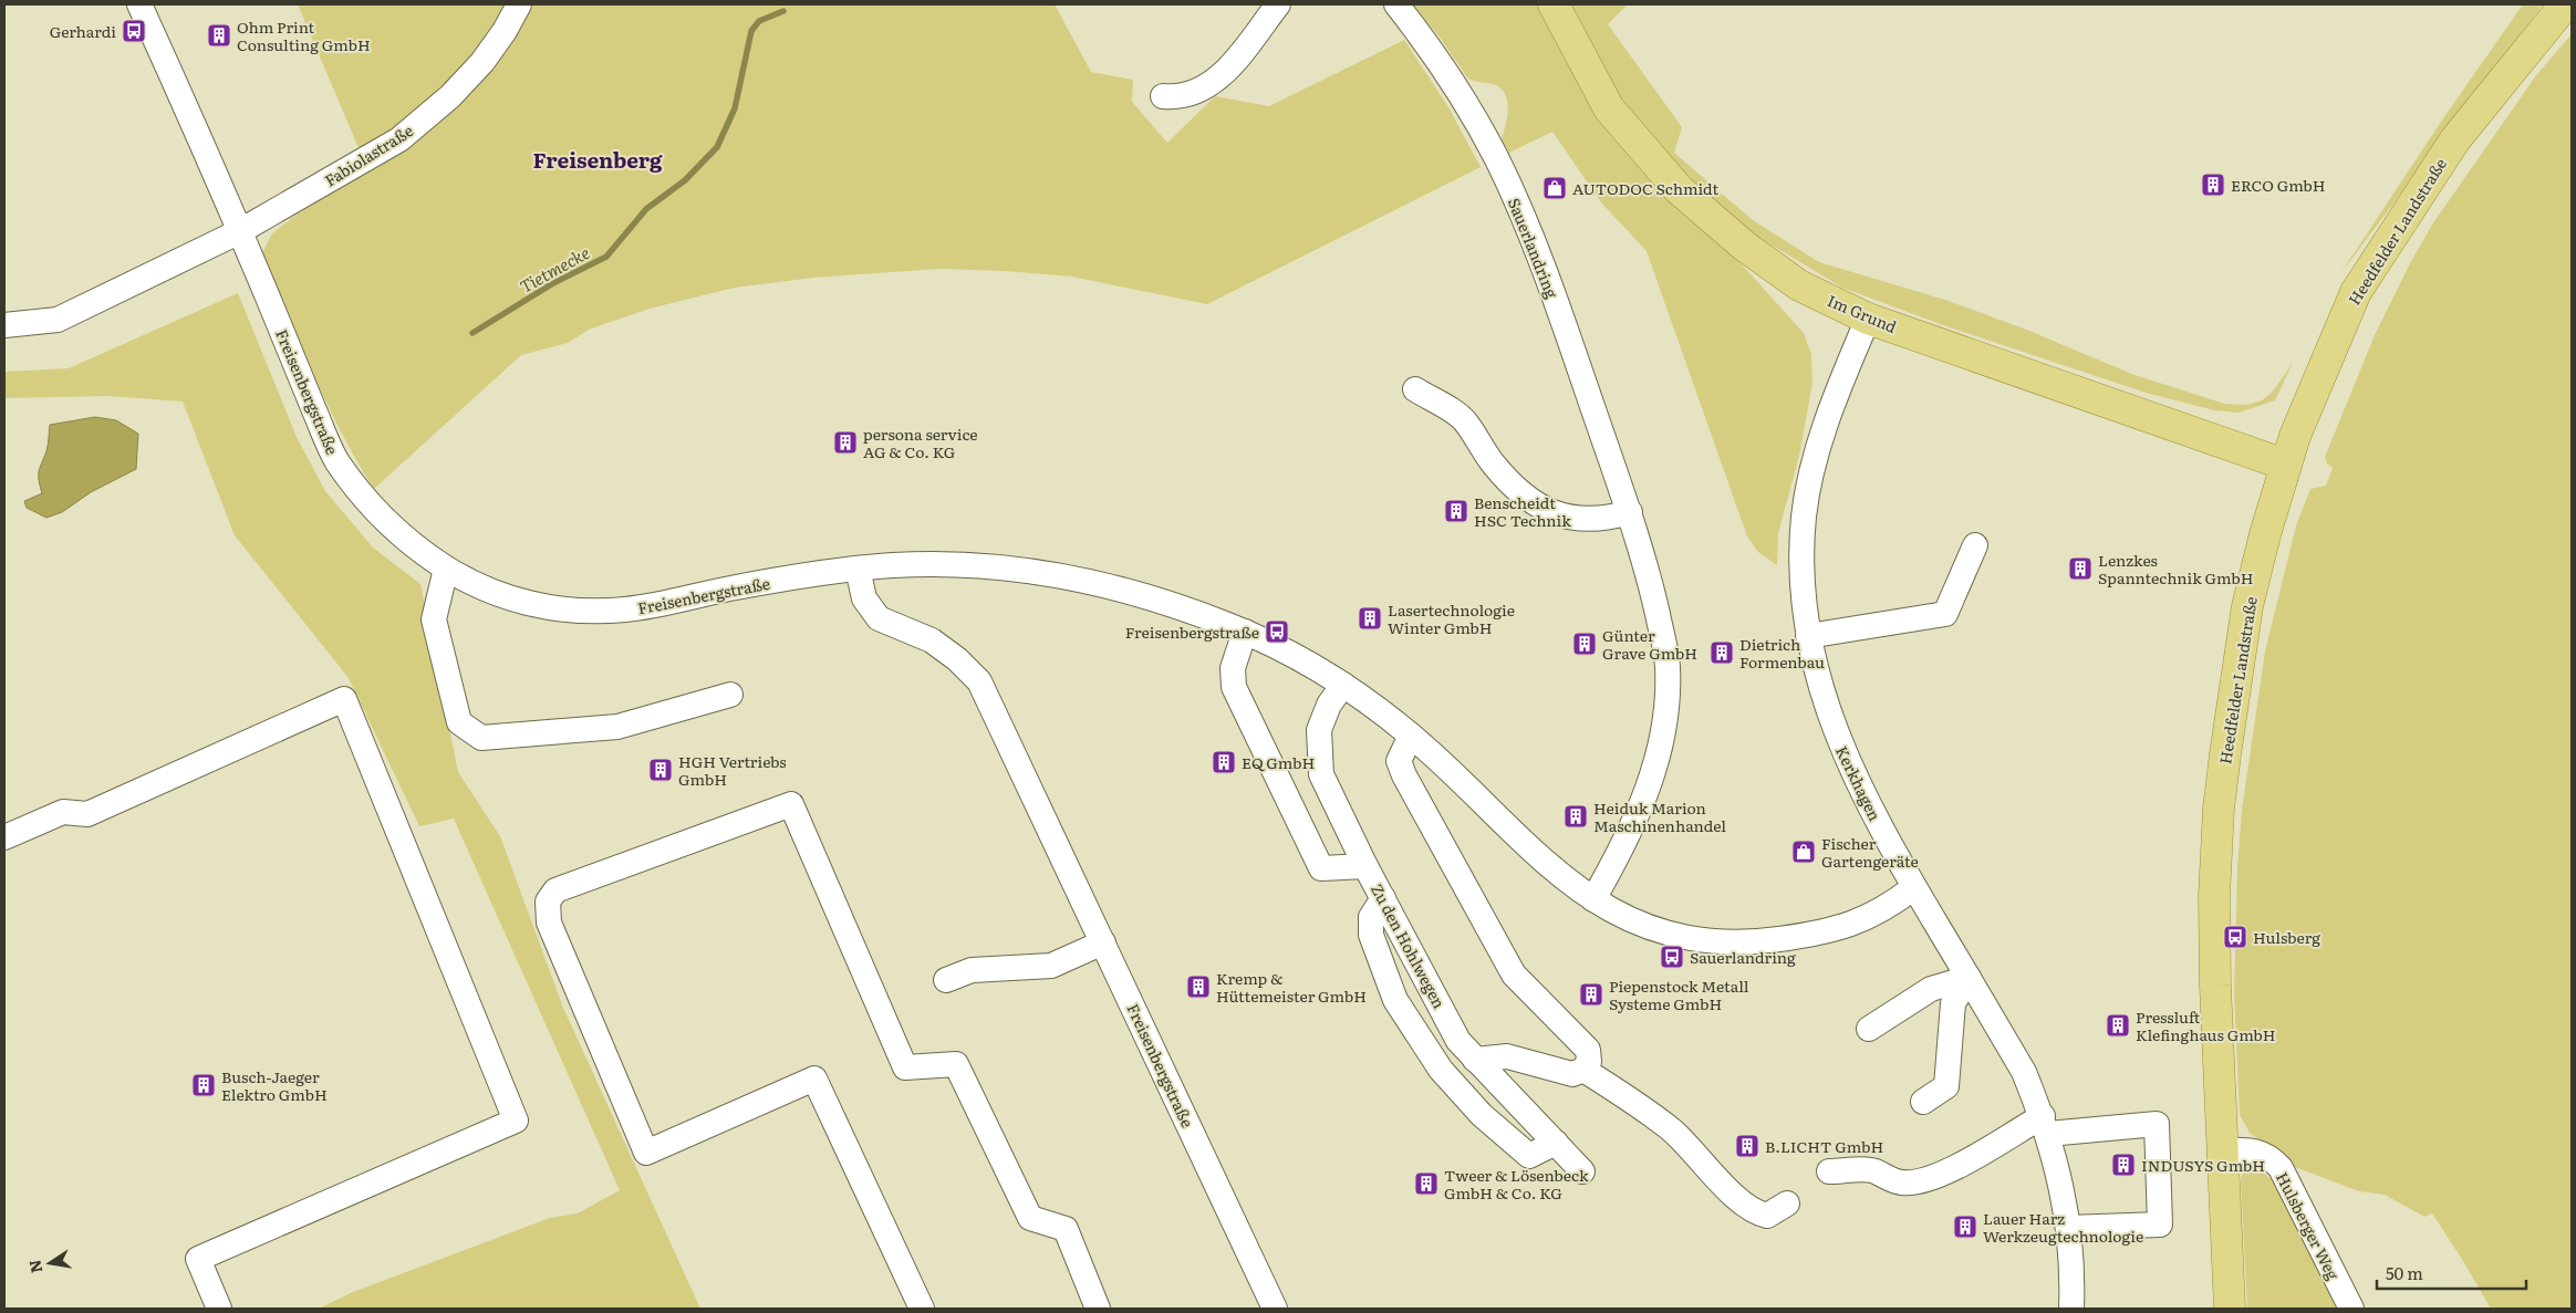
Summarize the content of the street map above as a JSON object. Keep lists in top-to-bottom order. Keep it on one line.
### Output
{"streets":{"main road":["Heedfelder Landstraße","Im Grund"],"street":["Fabiolastraße","Sauerlandring","Freisenbergstraße","Kerkhagen","Zu den Hohlwegen","Hulsberger Weg"]},"crossings":[["Fabiolastraße","Freisenbergstraße"],["Heedfelder Landstraße","Im Grund"],["Heedfelder Landstraße","Hulsberger Weg"],["Sauerlandring","Freisenbergstraße"],["Im Grund","Kerkhagen"],["Freisenbergstraße","Kerkhagen"],["Freisenbergstraße","Zu den Hohlwegen"]],"districts":["Freisenberg"],"water":["Tietmecke"],"places":{"bus stop":["Gerhardi","Freisenbergstraße","Hulsberg","Sauerlandring"],"building":["Ohm Print Consulting GmbH","ERCO GmbH","persona service AG & Co. KG","Benscheidt HSC Technik","Lenzkes Spanntechnik GmbH","Lasertechnologie Winter GmbH","Günter Grave GmbH","Dietrich Formenbau","EQ GmbH","HGH Vertriebs GmbH","Heiduk Marion Maschinenhandel","Kremp & Hüttemeister GmbH","Piepenstock Metall Systeme GmbH","Pressluft Klefinghaus GmbH","Busch-Jaeger Elektro GmbH","B.LICHT GmbH","INDUSYS GmbH","Tweer & Lösenbeck GmbH & Co. KG","Lauer Harz Werkzeugtechnologie"],"shop":["AUTODOC Schmidt","Fischer Gartengeräte"]},"scale_bar":"50 m","north":"left"}
